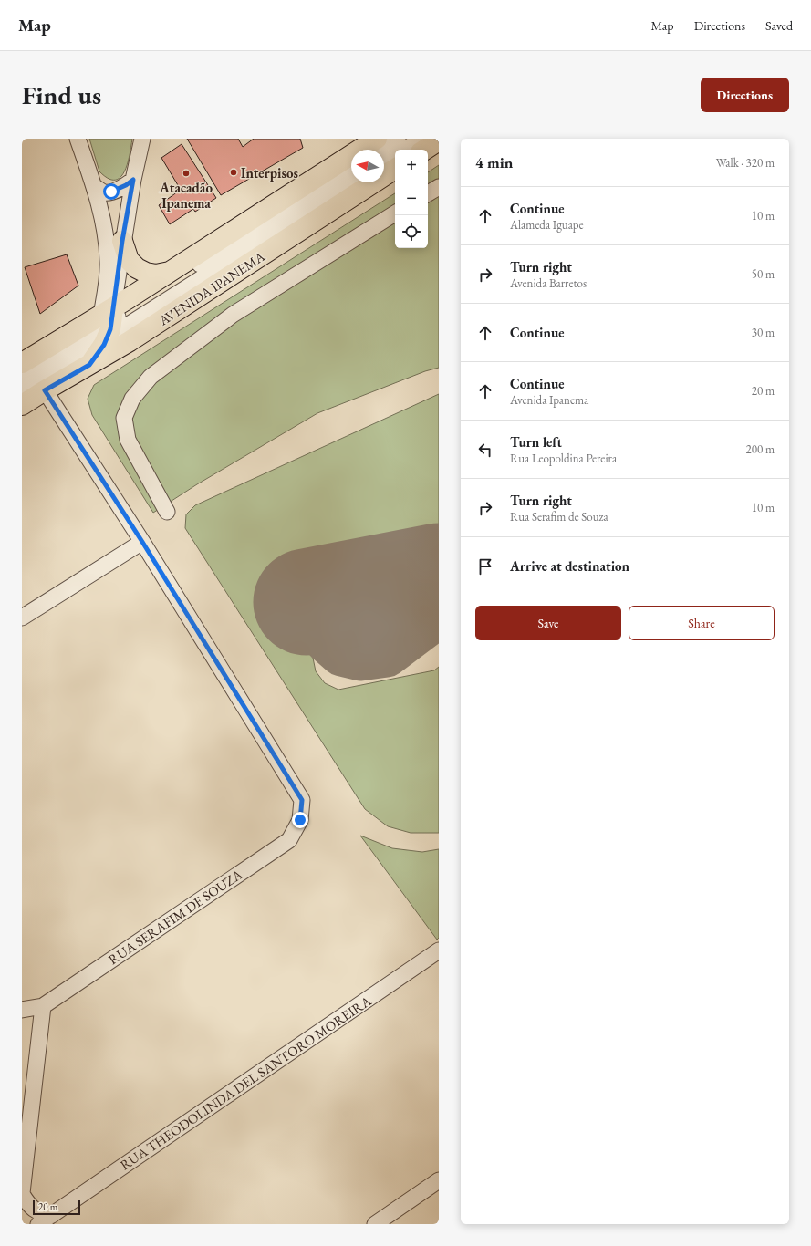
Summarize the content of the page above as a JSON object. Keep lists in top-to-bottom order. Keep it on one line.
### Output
{"streets":{"main road":["AVENIDA IPANEMA"],"street":["RUA SERAFIM DE SOUZA","RUA THEODOLINDA DEL SANTORO MOREIRA"]},"places":["Interpisos","Atacadão Ipanema"],"scale_bar":"20 m","north":"left","page":{"header":"Map","nav":["Map","Directions","Saved"],"buttons":["Directions",["Save","Share"]],"title":"Find us","heading":["4 min","Walk · 320 m"],"map_buttons":["+","−"],"list":[["Continue","Alameda Iguape","10 m"],["Turn right","Avenida Barretos","50 m"],["Continue","30 m"],["Continue","Avenida Ipanema","20 m"],["Turn left","Rua Leopoldina Pereira","200 m"],["Turn right","Rua Serafim de Souza","10 m"],"Arrive at destination"],"scale":"20 m"}}
